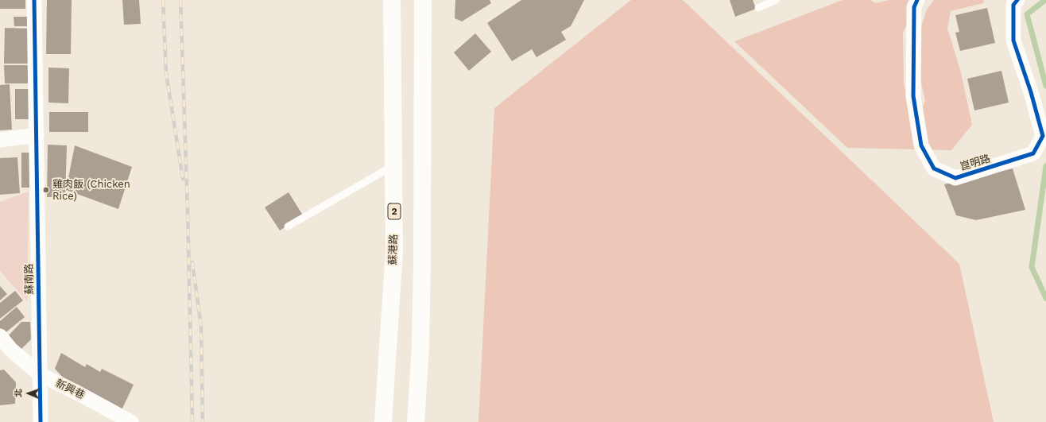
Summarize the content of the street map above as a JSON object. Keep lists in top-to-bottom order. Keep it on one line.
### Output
{"streets":{"main road":["2","蘇港路"],"street":["崑明路","蘇南路","新興巷"]},"crossings":[["蘇南路","新興巷"]],"places":["雞肉飯 (Chicken Rice)"],"north":"left"}
